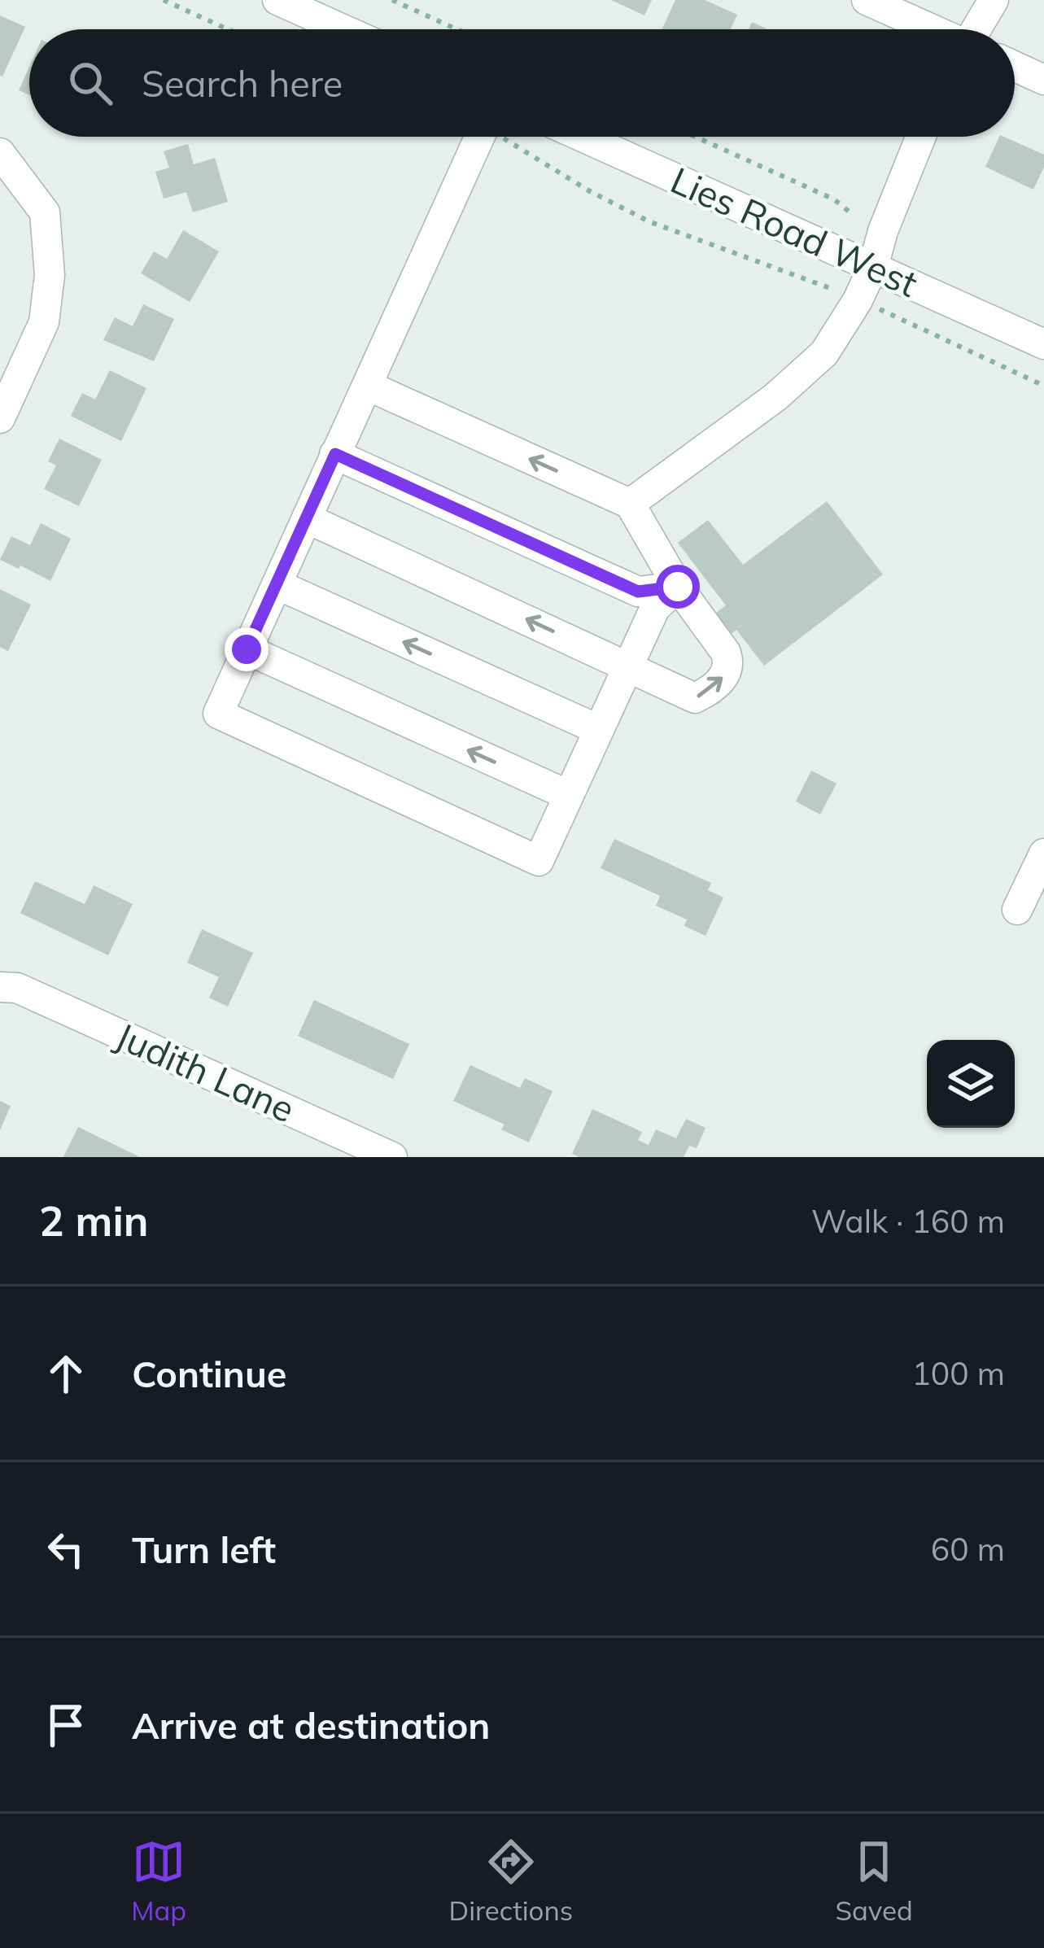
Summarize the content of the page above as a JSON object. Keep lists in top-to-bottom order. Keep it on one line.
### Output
{"streets":{"street":["Lies Road West","Judith Lane"]},"page":{"search":"Search here","heading":["2 min","Walk · 160 m"],"list":[["Continue","100 m"],["Turn left","60 m"],"Arrive at destination"],"nav":["Map","Directions","Saved"]}}
